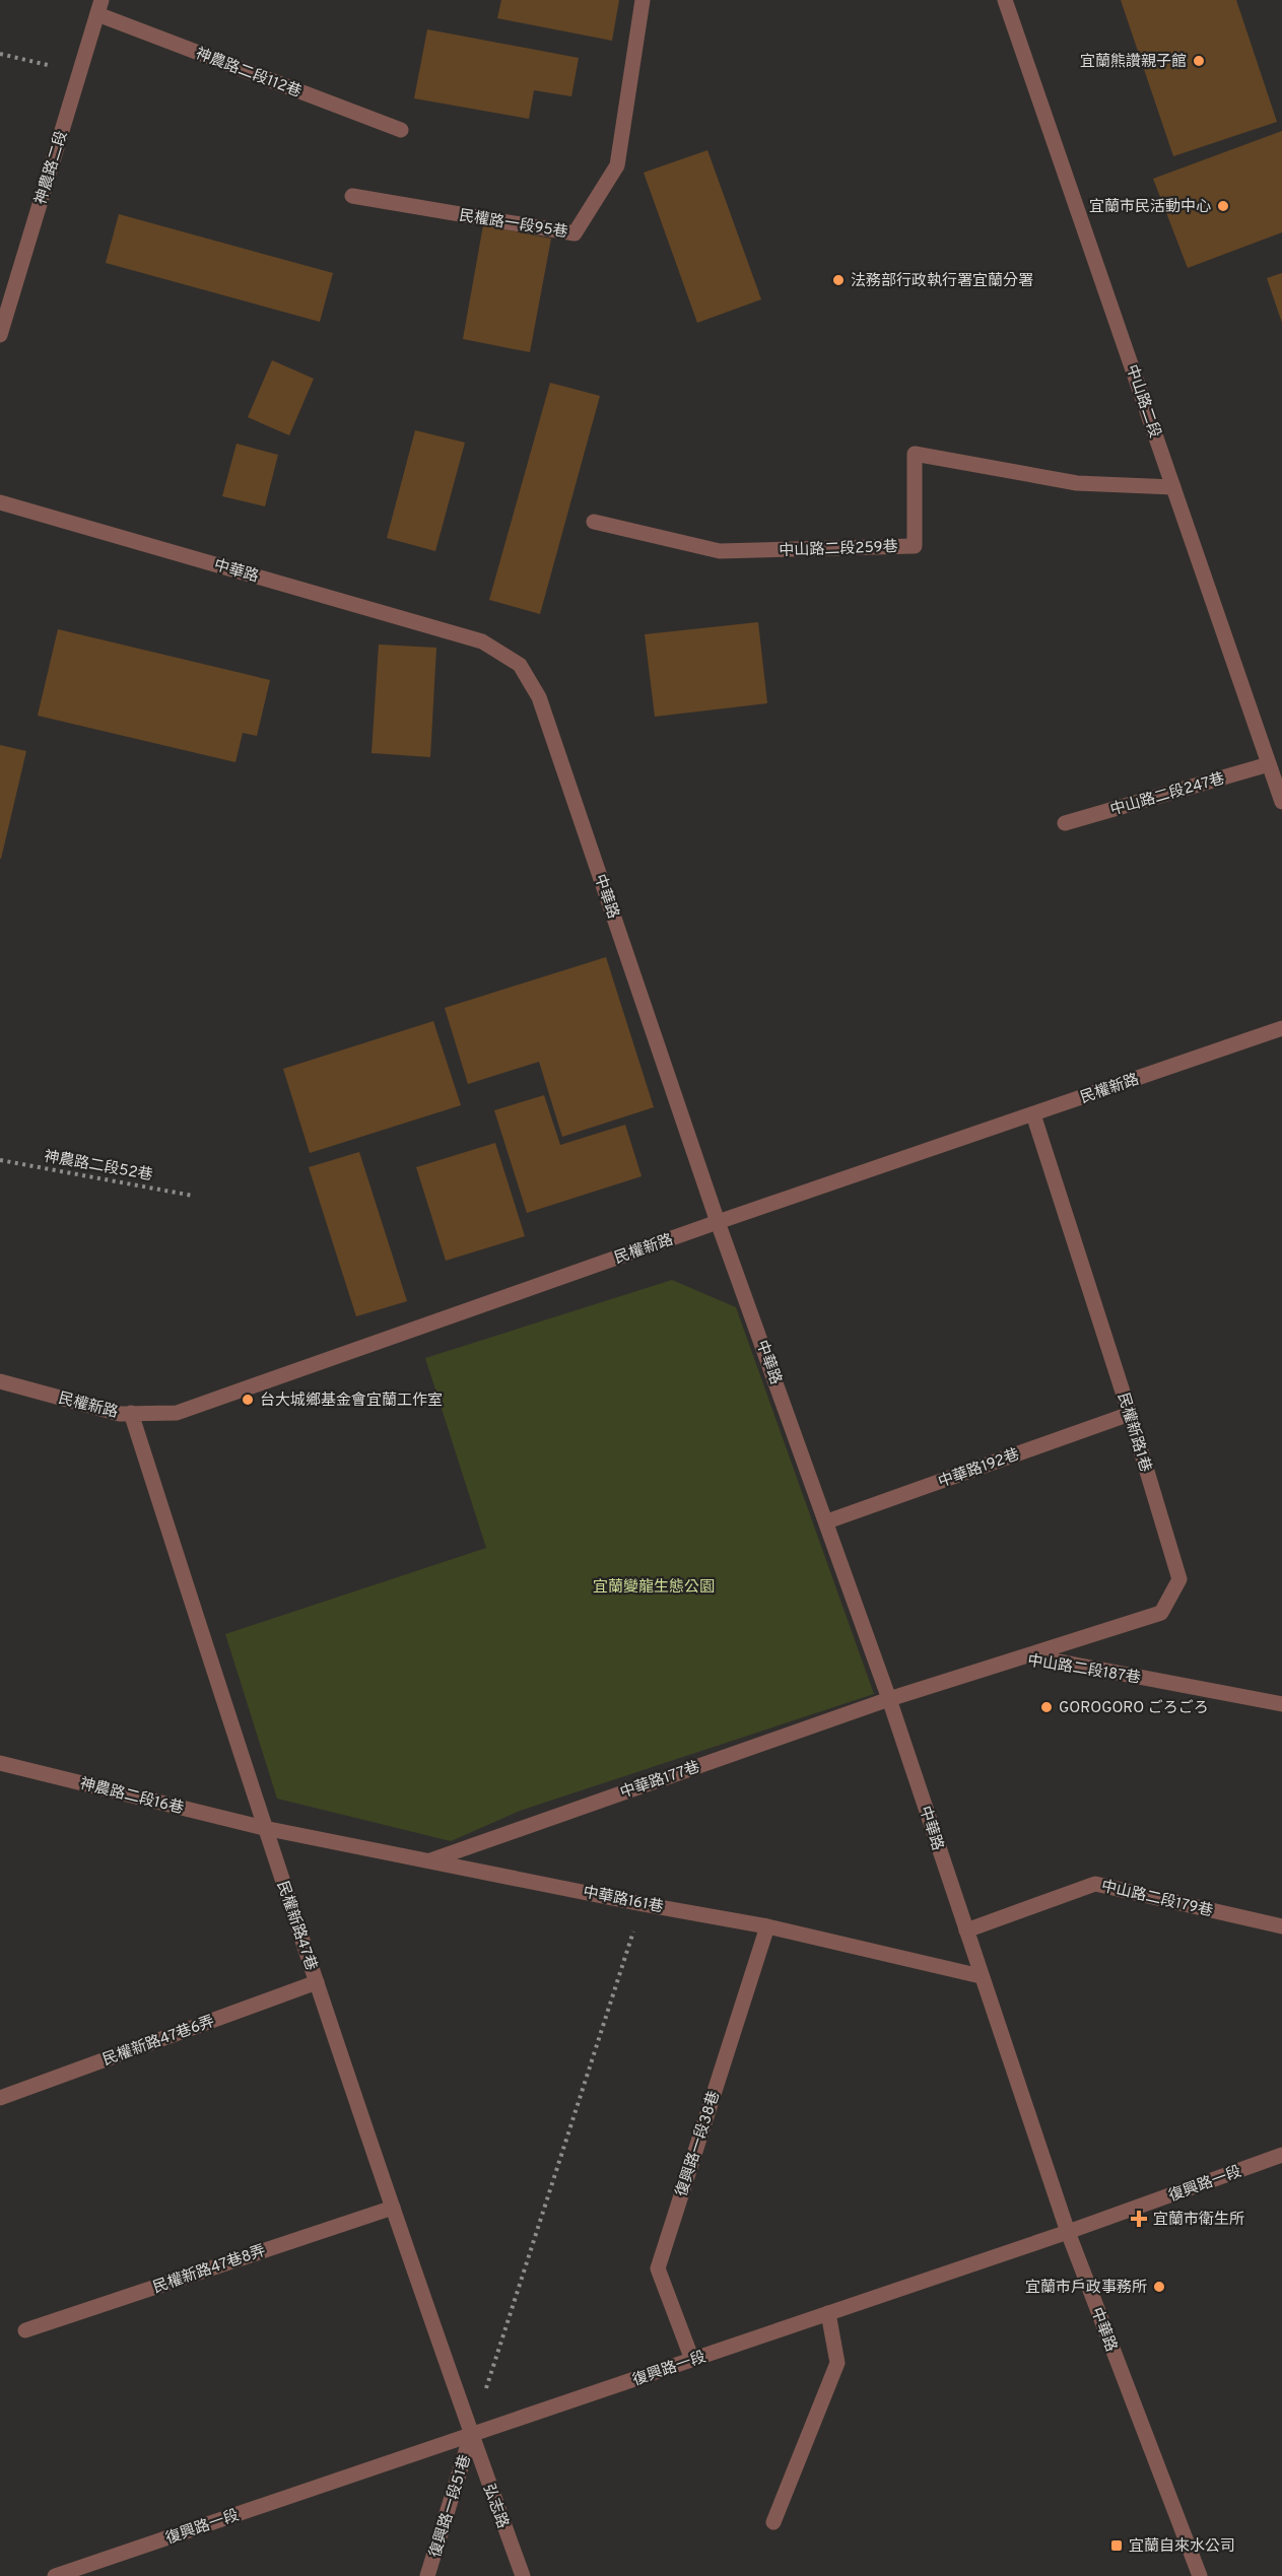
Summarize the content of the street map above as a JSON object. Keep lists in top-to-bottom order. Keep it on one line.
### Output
{"streets":{"street":["神農路二段112巷","神農路二段","民權路一段95巷","中山路二段","中山路二段259巷","中華路","中山路二段247巷","民權新路","民權新路1巷","中華路192巷","中山路二段187巷","中華路177巷","神農路二段16巷","中山路二段179巷","中華路161巷","民權新路47巷","民權新路47巷6弄","復興路一段38巷","復興路一段","民權新路47巷8弄","復興路一段51巷","弘志路"],"path":["神農路二段52巷"]},"crossings":[["神農路二段112巷","神農路二段"],["中山路二段","中山路二段259巷"],["中山路二段","中山路二段247巷"],["中華路","民權新路"],["中華路","中華路192巷"],["中華路","中山路二段187巷"],["中華路","中華路177巷"],["中華路","中山路二段179巷"],["中華路","中華路161巷"],["中華路","復興路一段"],["民權新路","民權新路1巷"],["民權新路","民權新路47巷"],["民權新路1巷","中華路192巷"],["民權新路1巷","中山路二段187巷"],["中山路二段187巷","中華路177巷"],["中華路177巷","中華路161巷"],["神農路二段16巷","中華路161巷"],["神農路二段16巷","民權新路47巷"],["中華路161巷","民權新路47巷"],["中華路161巷","復興路一段38巷"],["民權新路47巷","民權新路47巷6弄"],["民權新路47巷","復興路一段"],["民權新路47巷","民權新路47巷8弄"],["民權新路47巷","復興路一段51巷"],["民權新路47巷","弘志路"],["復興路一段38巷","復興路一段"],["復興路一段","復興路一段51巷"],["復興路一段","弘志路"],["復興路一段51巷","弘志路"]],"parks":["宜蘭變龍生態公園"],"places":{"other":["宜蘭熊讚親子館","宜蘭市民活動中心","法務部行政執行署宜蘭分署","台大城鄉基金會宜蘭工作室","GOROGORO ごろごろ","宜蘭市戶政事務所"],"health":["宜蘭市衛生所"],"transit":["宜蘭自來水公司"]}}
